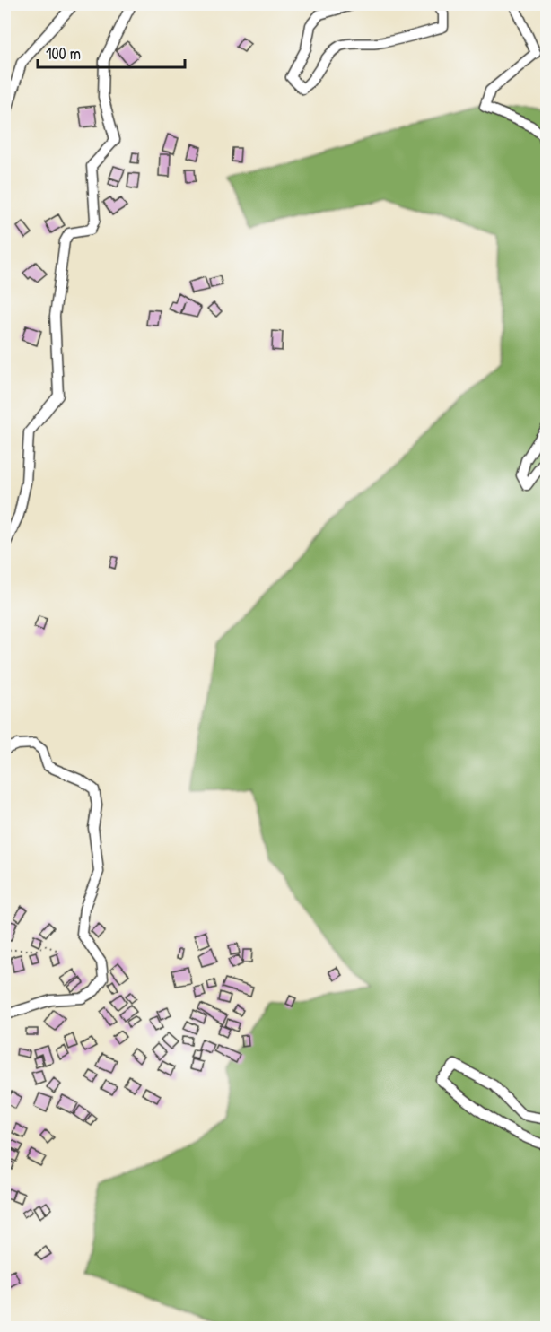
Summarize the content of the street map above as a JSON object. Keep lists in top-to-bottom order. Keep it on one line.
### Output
{"scale_bar":"100 m"}
